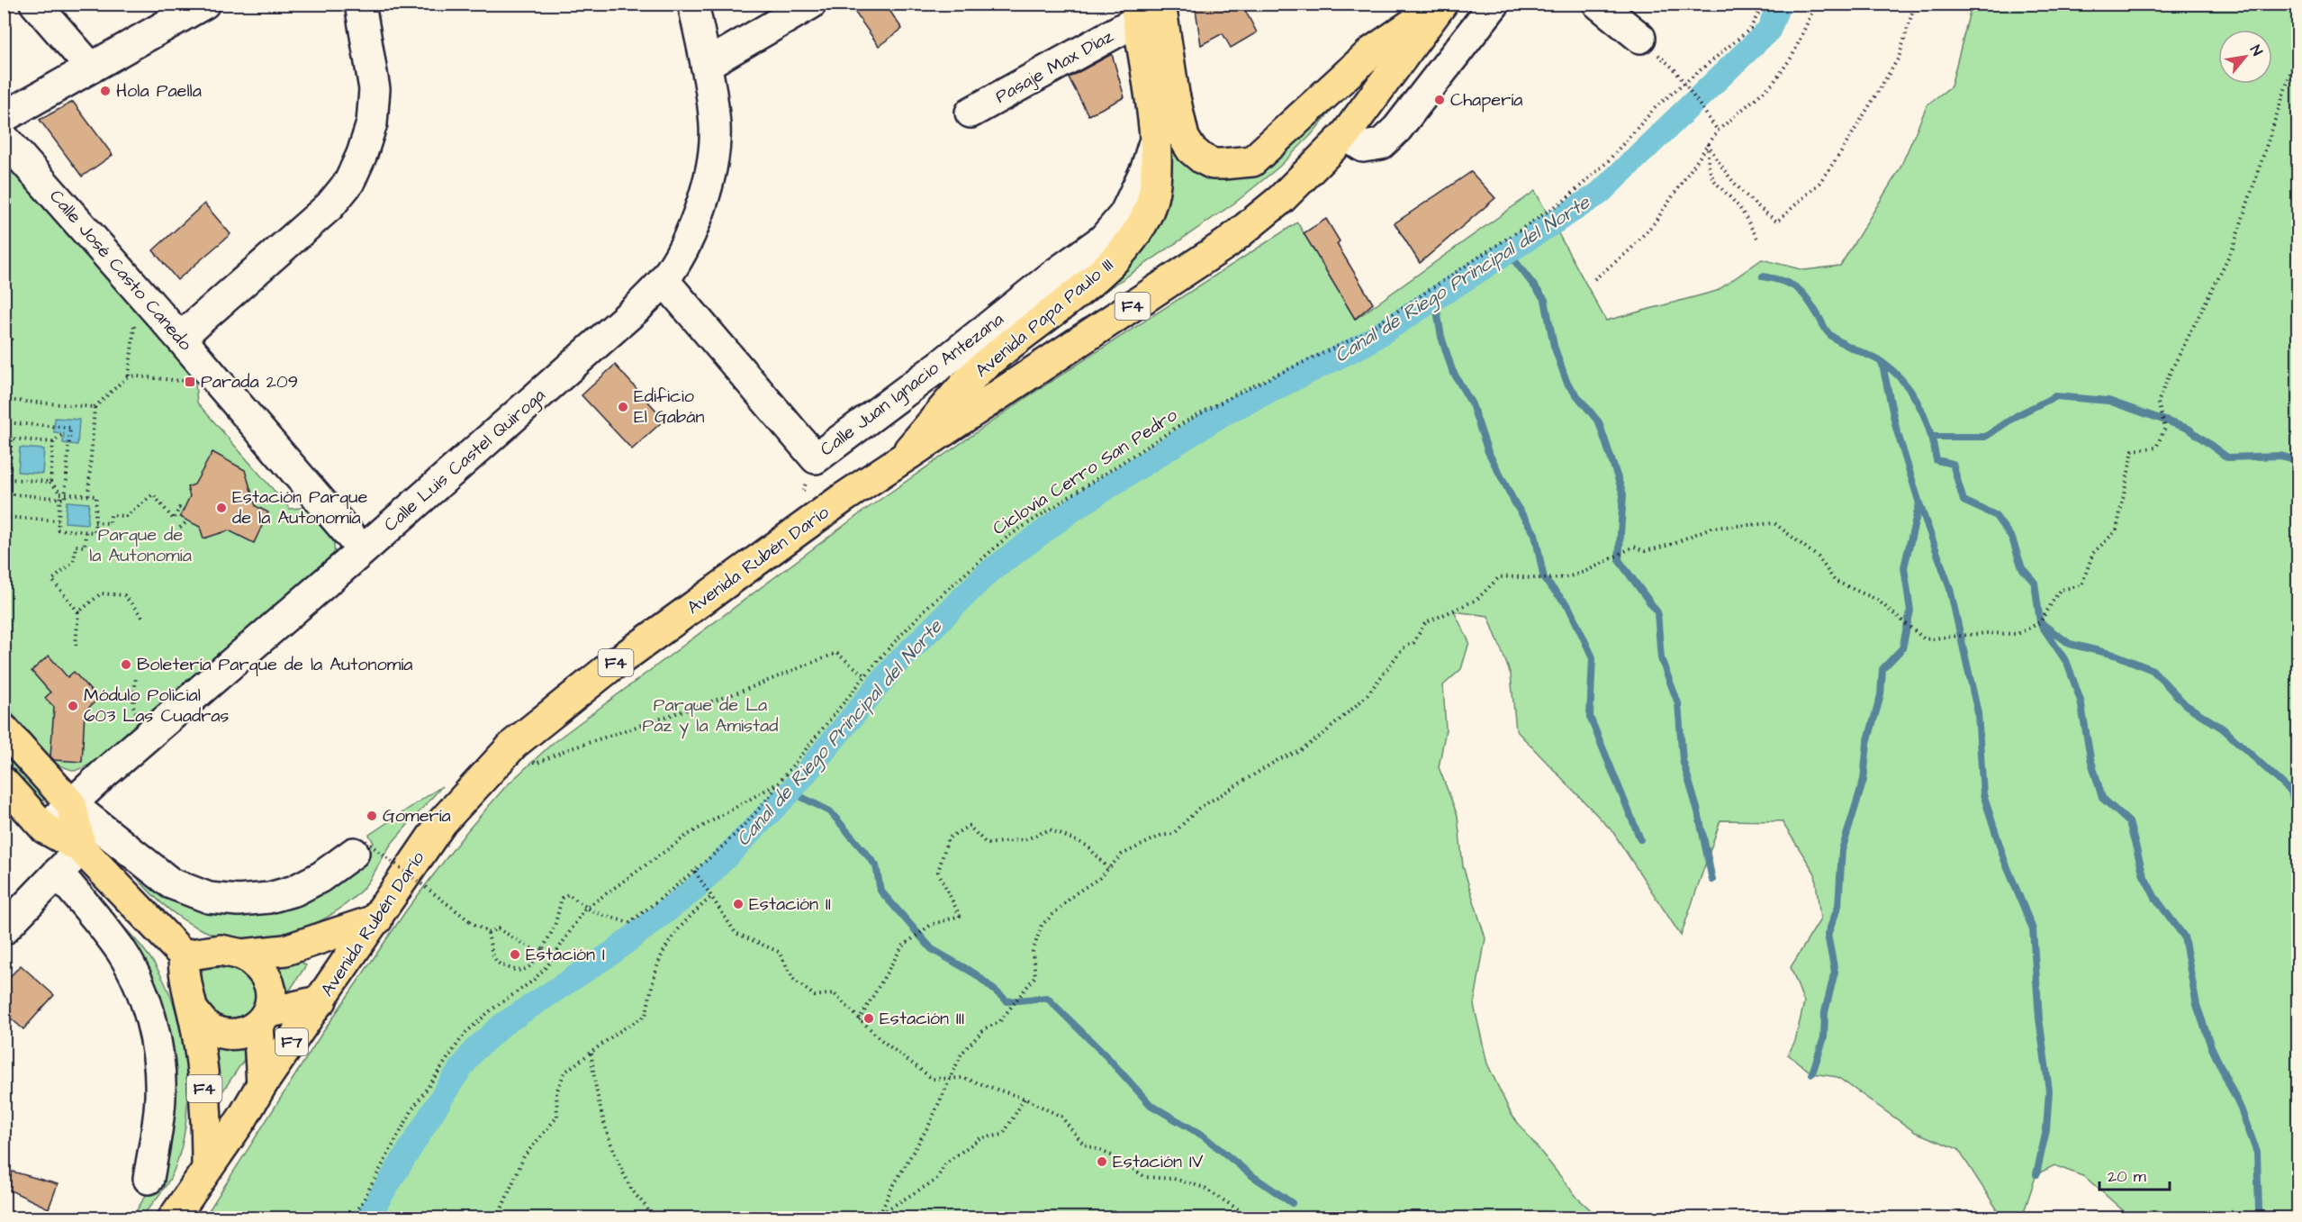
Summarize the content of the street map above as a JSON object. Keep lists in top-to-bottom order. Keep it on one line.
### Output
{"streets":{"main road":["F4","Avenida Papa Paulo III","Avenida Rubén Darío","F7"],"street":["Pasaje Max Diaz","Calle José Casto Canedo","Calle Juan Ignacio Antezana","Calle Luis Castel Quiroga"],"path":["Ciclovía Cerro San Pedro"]},"crossings":[["Pasaje Max Diaz","Avenida Papa Paulo III"],["Calle José Casto Canedo","Calle Luis Castel Quiroga"],["F4","Avenida Rubén Darío"],["Avenida Papa Paulo III","Calle Juan Ignacio Antezana"],["Avenida Papa Paulo III","Avenida Rubén Darío"],["Calle Juan Ignacio Antezana","Calle Luis Castel Quiroga"]],"water":["Canal de Riego Principal del Norte"],"parks":["Parque de la Autonomía","Parque de La Paz y la Amistad"],"places":{"other":["Hola Paella","Chapería","Edificio El Gabán","Estación Parque de la Autonomía","Boletería Parque de la Autonomía","Módulo Policial 603 Las Cuadras","Gomería","Estación II","Estación I","Estación III","Estación IV"],"transit":["Parada 209"]},"scale_bar":"20 m","north":"top right"}
